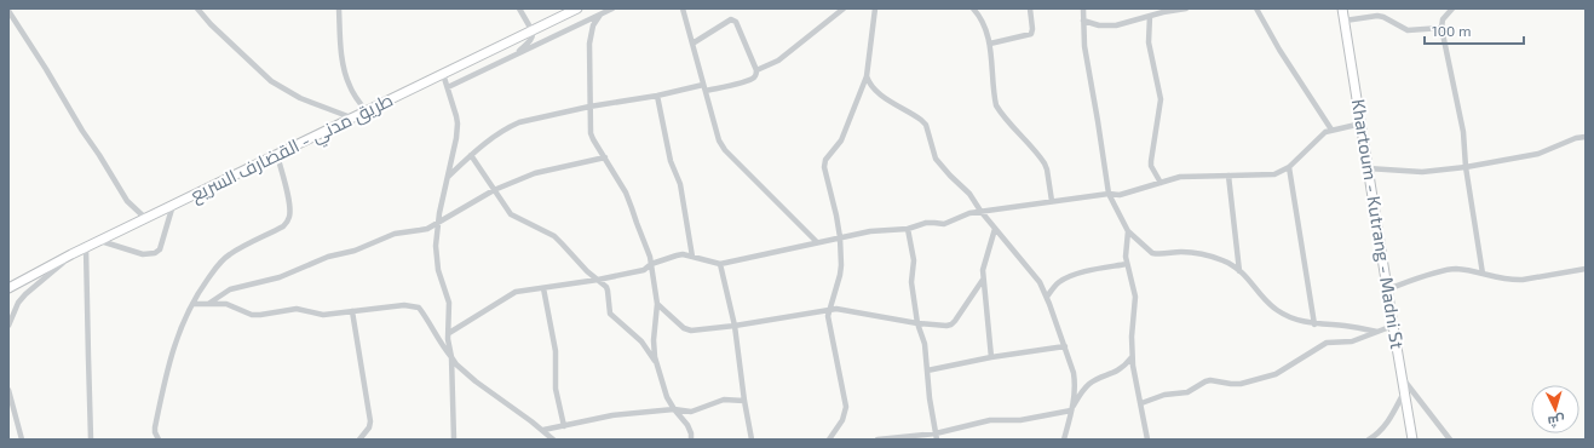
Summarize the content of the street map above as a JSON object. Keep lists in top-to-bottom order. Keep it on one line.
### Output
{"streets":{"highway":["طريق مدني - القضارف السريع","Khartoum - Kutrang - Madni St"]},"scale_bar":"100 m","north":"bottom"}
